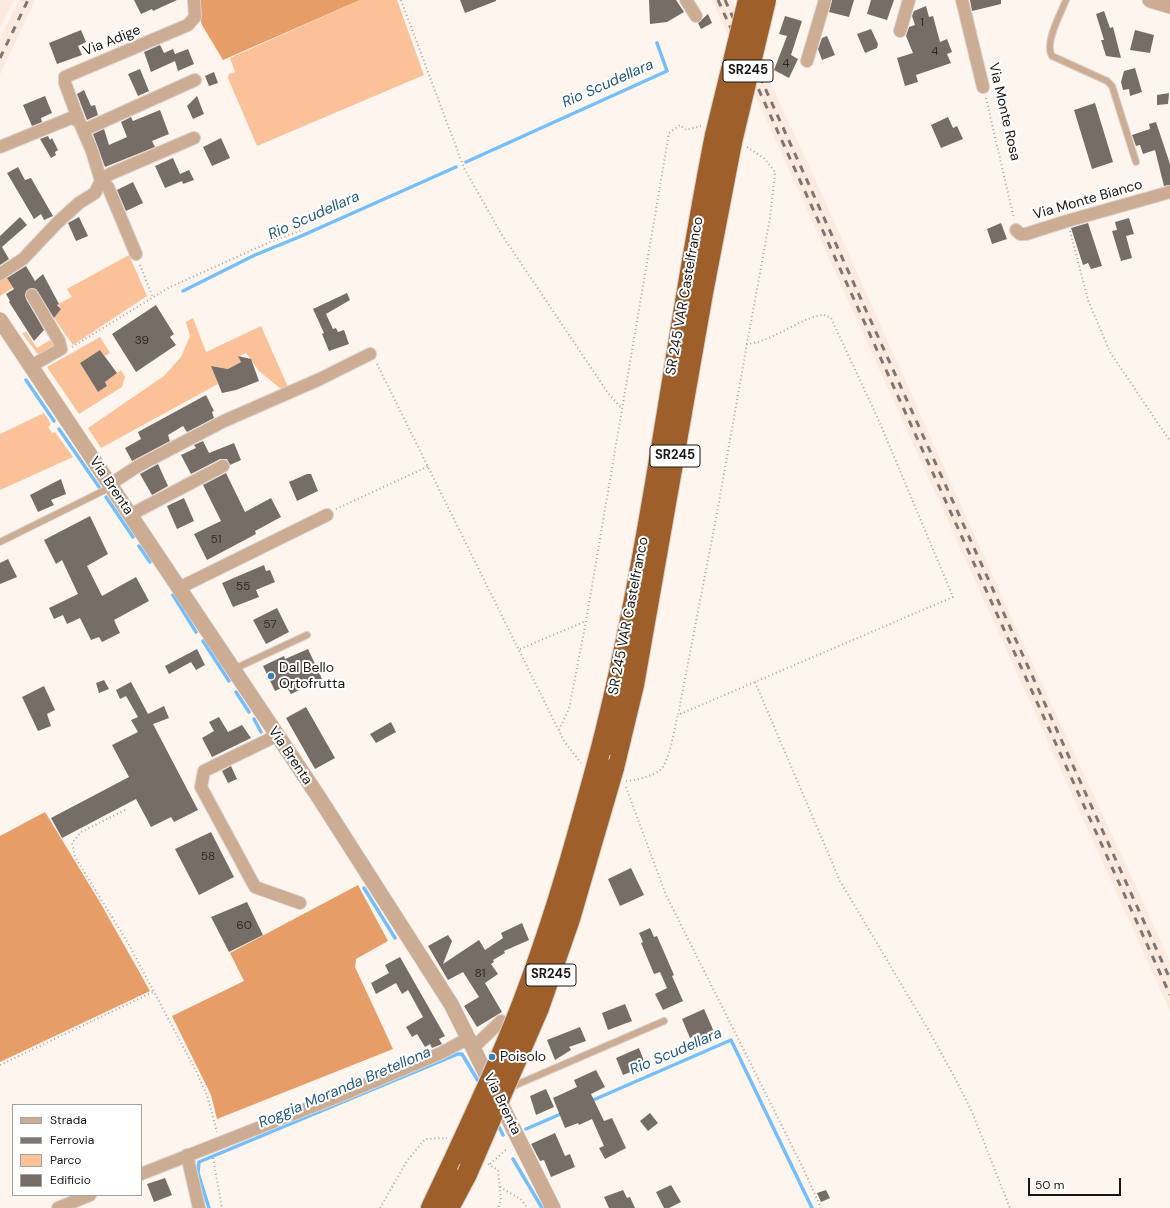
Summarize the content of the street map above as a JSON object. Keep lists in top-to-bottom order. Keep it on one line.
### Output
{"streets":{"highway":["SR245","SR 245 VAR Castelfranco"],"street":["Via Adige","Via Monte Rosa","Via Monte Bianco","Via Brenta"]},"crossings":[["Via Monte Rosa","Via Monte Bianco"]],"water":["Rio Scudellara","Roggia Moranda Bretellona"],"places":["Dal Bello Ortofrutta","Poisolo"],"house_numbers":["1","4","4","39","51","55","57","58","60","81"],"legend":["Strada","Ferrovia","Parco","Edificio"],"scale_bar":"50 m"}
